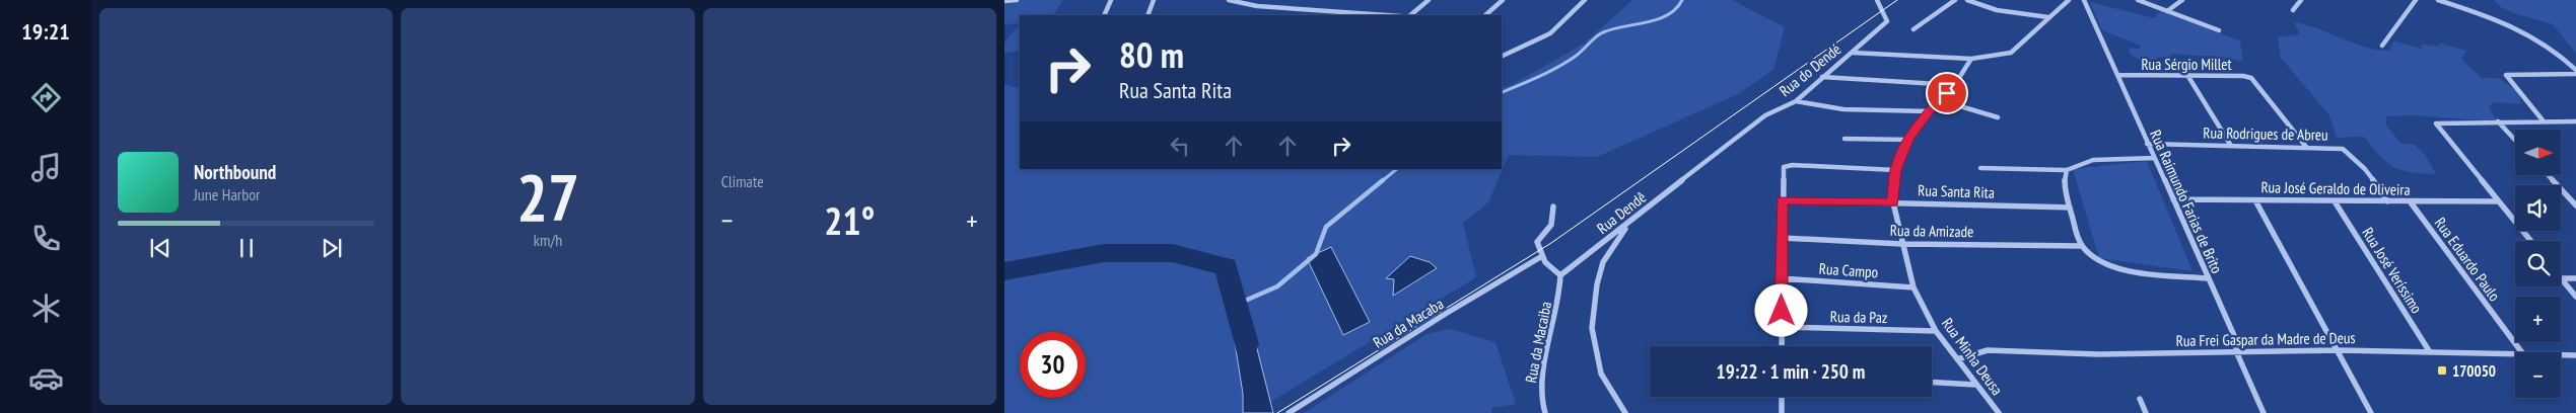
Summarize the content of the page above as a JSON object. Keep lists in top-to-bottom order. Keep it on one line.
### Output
{"streets":{"street":["Rua Sérgio Millet","Rua do Dendé","Rua Rodrigues de Abreu","Rua José Geraldo de Oliveira","Rua Santa Rita","Rua Raimundo Farias de Brito","Rua Dendê","Rua da Amizade","Rua Eduardo Paulo","Rua Campo","Rua José Veríssimo","Rua da Paz","Rua da Macaba","Rua Frei Gaspar da Madre de Deus","Rua da Macaiba","Rua Minha Deusa"]},"crossings":[["Rua Sérgio Millet","Rua Rodrigues de Abreu"],["Rua Sérgio Millet","Rua Raimundo Farias de Brito"],["Rua do Dendé","Rua Dendê"],["Rua Rodrigues de Abreu","Rua José Geraldo de Oliveira"],["Rua Rodrigues de Abreu","Rua Raimundo Farias de Brito"],["Rua José Geraldo de Oliveira","Rua Raimundo Farias de Brito"],["Rua José Geraldo de Oliveira","Rua Eduardo Paulo"],["Rua José Geraldo de Oliveira","Rua José Veríssimo"],["Rua Santa Rita","Rua Minha Deusa"],["Rua Raimundo Farias de Brito","Rua Frei Gaspar da Madre de Deus"],["Rua Dendê","Rua da Macaiba"],["Rua da Amizade","Rua Minha Deusa"],["Rua Campo","Rua Minha Deusa"],["Rua José Veríssimo","Rua Frei Gaspar da Madre de Deus"],["Rua da Paz","Rua Minha Deusa"],["Rua Frei Gaspar da Madre de Deus","Rua Minha Deusa"]],"places":{"transit":["170050"]},"north":"right","page":{"tabs":"19:21","tile":[["27","km/h"],"Climate"],"turn":["80 m","Rua Santa Rita"],"map_buttons":["+","−"],"song":["Northbound","June Harbor"],"heat":["−","21°","+"],"limit":"30","trip":"19:22 · 1 min · 250 m"}}
